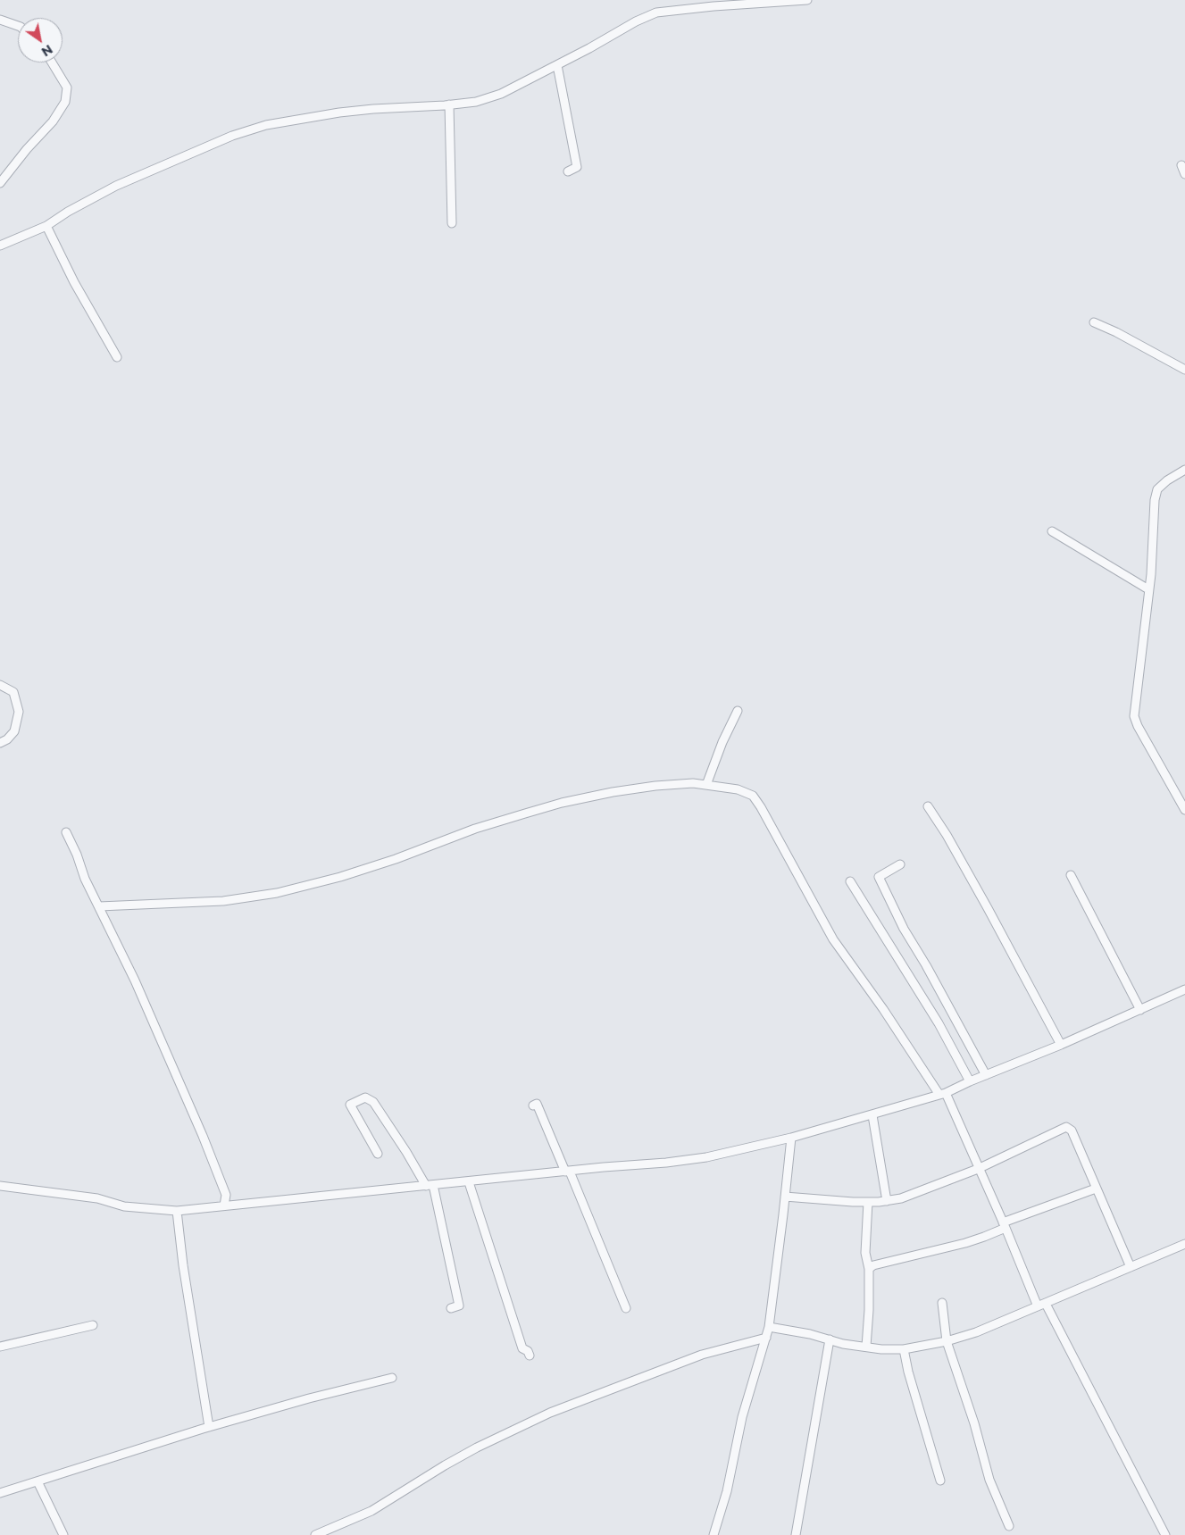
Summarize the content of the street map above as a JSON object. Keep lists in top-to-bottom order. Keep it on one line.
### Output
{"north":"bottom right"}
